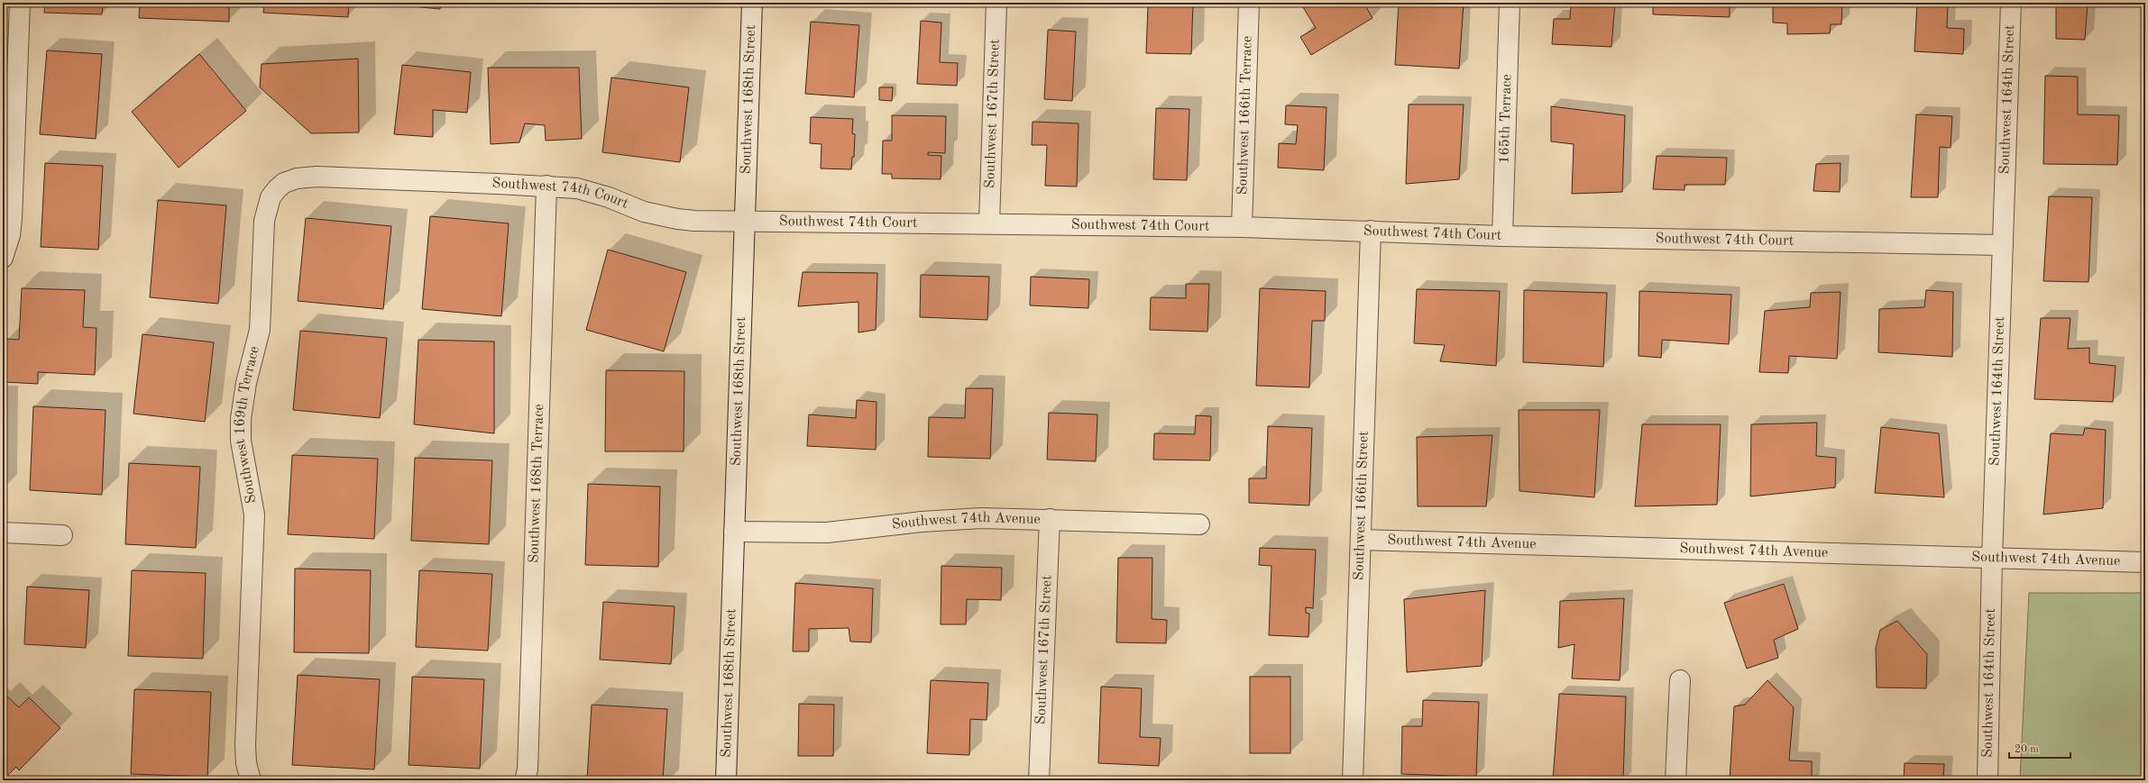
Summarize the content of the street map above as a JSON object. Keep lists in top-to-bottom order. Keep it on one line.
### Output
{"streets":{"street":["Southwest 168th Street","Southwest 164th Street","Southwest 167th Street","Southwest 166th Terrace","165th Terrace","Southwest 74th Court","Southwest 169th Terrace","Southwest 168th Terrace","Southwest 166th Street","Southwest 74th Avenue"]},"crossings":[["Southwest 168th Street","Southwest 74th Court"],["Southwest 168th Street","Southwest 74th Avenue"],["Southwest 164th Street","Southwest 74th Court"],["Southwest 164th Street","Southwest 74th Avenue"],["Southwest 167th Street","Southwest 74th Court"],["Southwest 167th Street","Southwest 74th Avenue"],["Southwest 166th Terrace","Southwest 74th Court"],["165th Terrace","Southwest 74th Court"],["Southwest 74th Court","Southwest 169th Terrace"],["Southwest 74th Court","Southwest 168th Terrace"],["Southwest 74th Court","Southwest 166th Street"],["Southwest 166th Street","Southwest 74th Avenue"]],"scale_bar":"20 m"}
